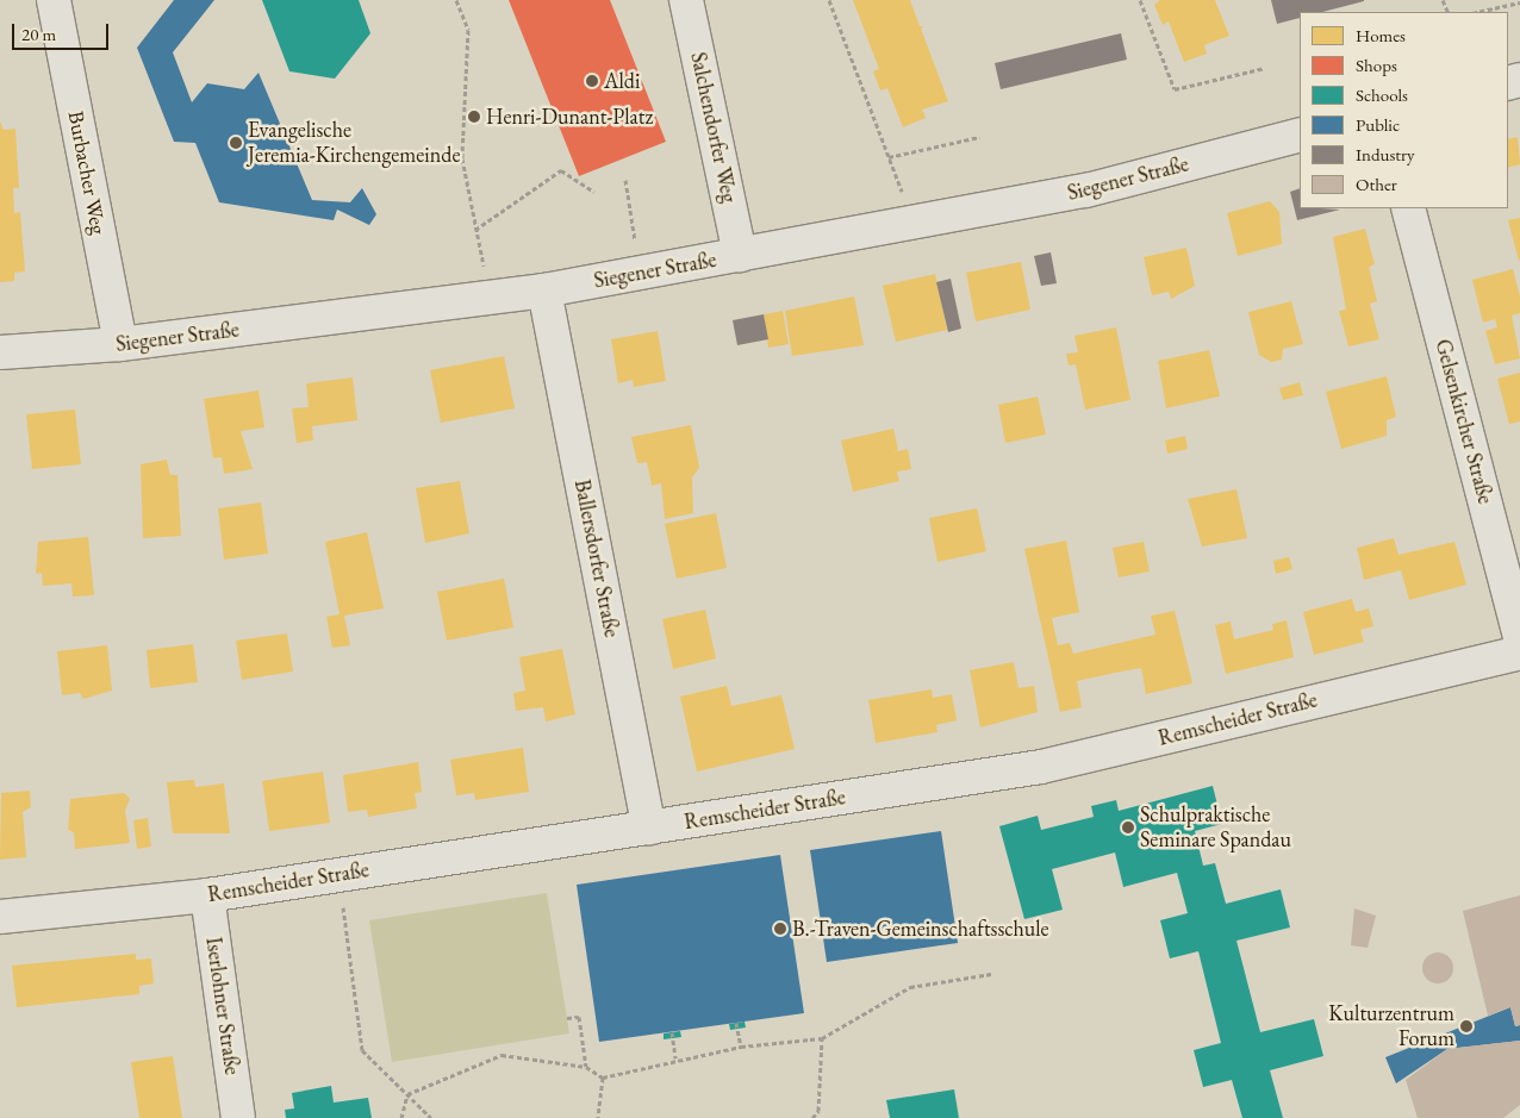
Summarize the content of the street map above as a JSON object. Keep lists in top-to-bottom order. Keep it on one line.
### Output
{"streets":{"street":["Salchendorfer Weg","Burbacher Weg","Siegener Straße","Gelsenkircher Straße","Ballersdorfer Straße","Remscheider Straße","Iserlohner Straße"]},"crossings":[["Salchendorfer Weg","Siegener Straße"],["Burbacher Weg","Siegener Straße"],["Siegener Straße","Ballersdorfer Straße"],["Ballersdorfer Straße","Remscheider Straße"],["Remscheider Straße","Iserlohner Straße"]],"places":["Aldi","Henri-Dunant-Platz","Evangelische Jeremia-Kirchengemeinde","Schulpraktische Seminare Spandau","B.-Traven-Gemeinschaftsschule","Kulturzentrum Forum"],"legend":["Homes","Shops","Schools","Public","Industry","Other"],"scale_bar":"20 m"}
